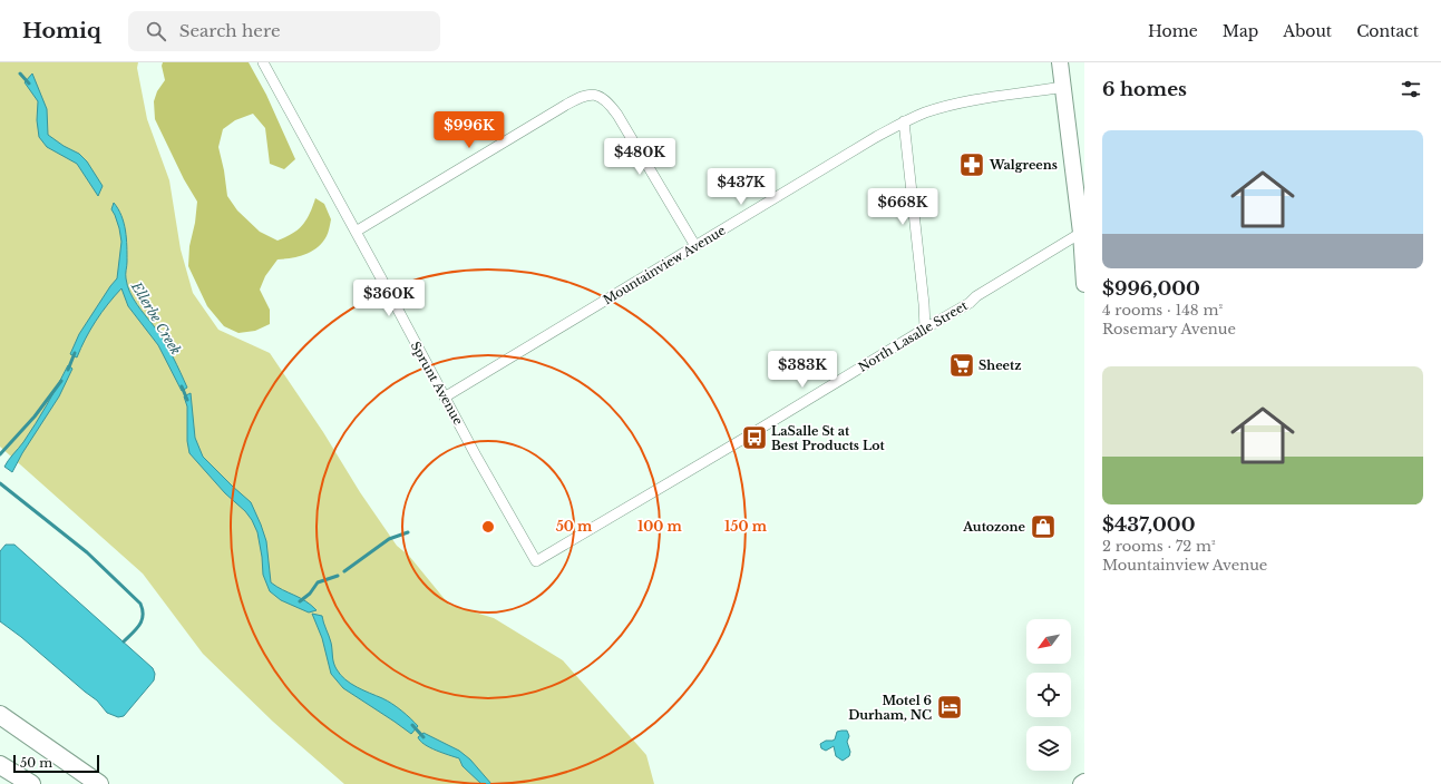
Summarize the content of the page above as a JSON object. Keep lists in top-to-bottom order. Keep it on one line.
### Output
{"streets":{"street":["Mountainview Avenue","North Lasalle Street","Sprunt Avenue"]},"crossings":[["Mountainview Avenue","Sprunt Avenue"],["North Lasalle Street","Sprunt Avenue"]],"water":["Ellerbe Creek"],"places":{"pharmacy":["Walgreens"],"supermarket":["Sheetz"],"bus stop":["LaSalle St at Best Products Lot"],"shop":["Autozone"],"hotel":["Motel 6 Durham, NC"]},"scale_bar":"50 m","north":"bottom left","page":{"header":"Homiq","search":"Search here","nav":["Home","Map","About","Contact"],"heading":"6 homes","price":["$996K","$480K","$437K","$668K","$360K","$383K"],"list":[{"name":"$996,000","note":"4 rooms · 148 m² · Rosemary Avenue"},{"name":"$437,000","note":"2 rooms · 72 m² · Mountainview Avenue"}],"scale":"50 m"},"rings":["50 m","100 m","150 m"]}
